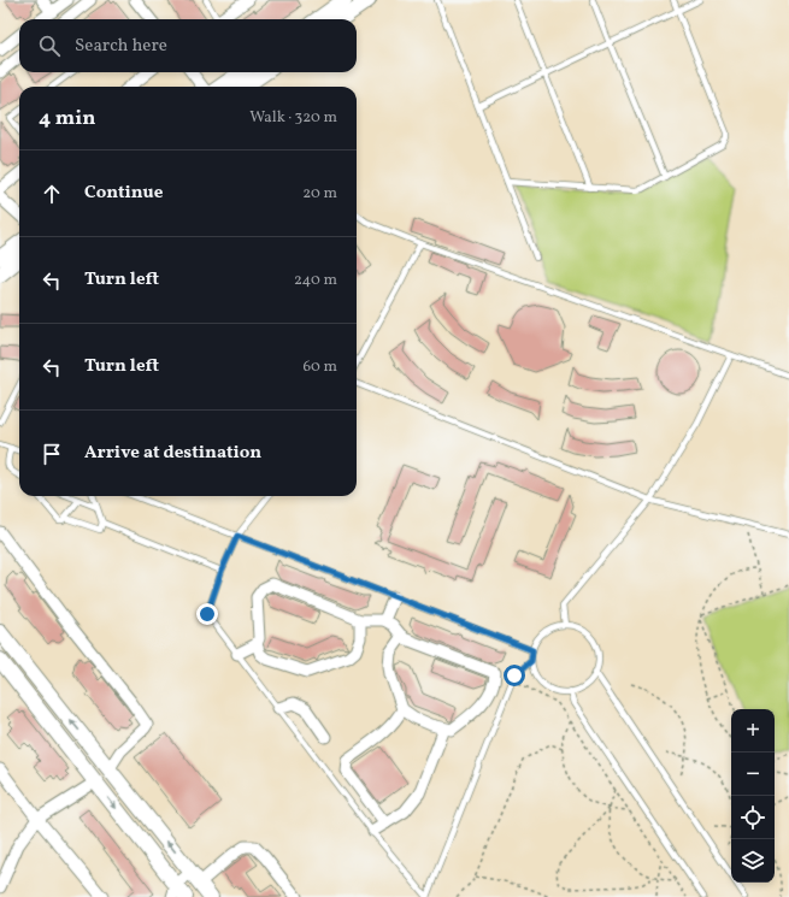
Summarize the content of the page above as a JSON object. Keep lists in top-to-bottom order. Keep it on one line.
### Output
{"page":{"search":"Search here","heading":["4 min","Walk · 320 m"],"list":[["Continue","20 m"],["Turn left","240 m"],["Turn left","60 m"],"Arrive at destination"],"map_buttons":["+","−"]}}
